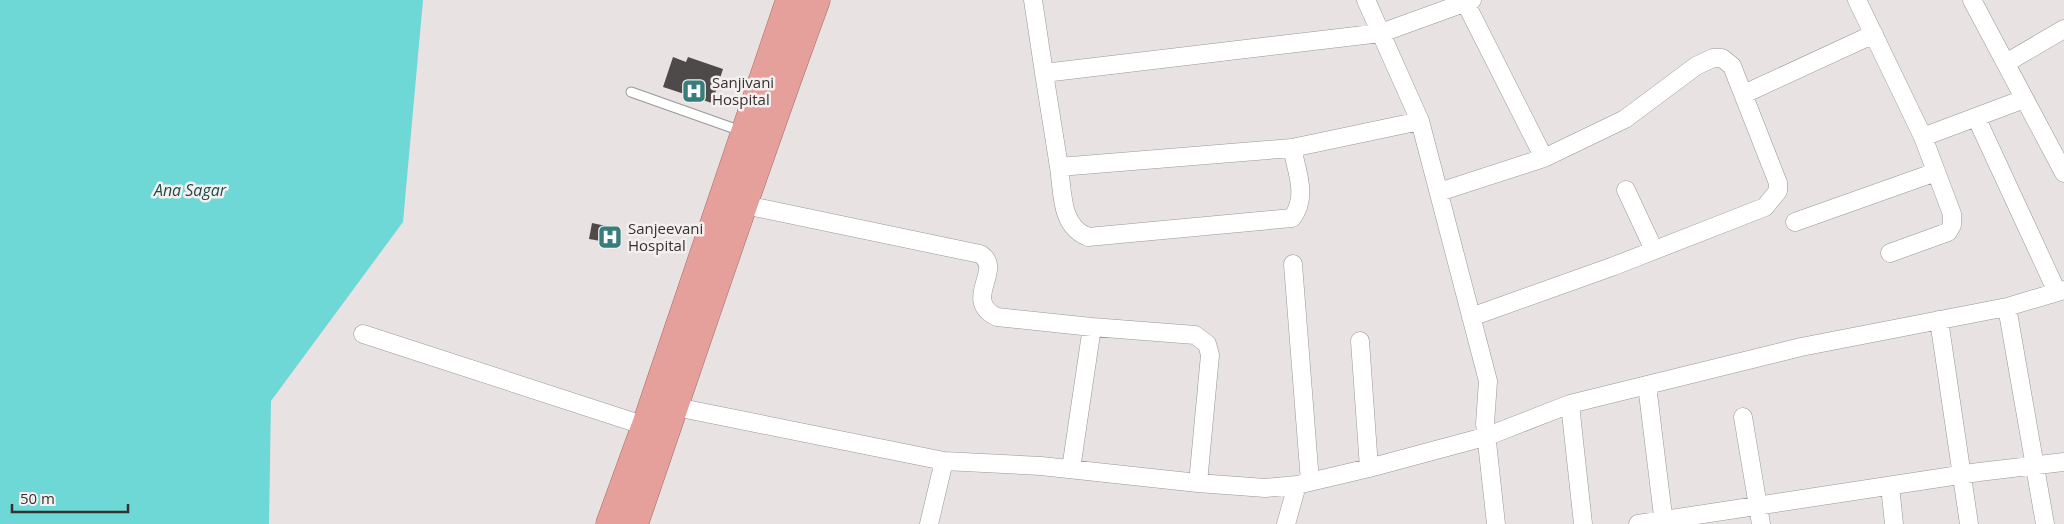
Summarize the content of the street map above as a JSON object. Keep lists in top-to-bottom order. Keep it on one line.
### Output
{"water":["Ana Sagar"],"places":{"hospital":["Sanjivani Hospital","Sanjeevani Hospital"]},"scale_bar":"50 m"}
